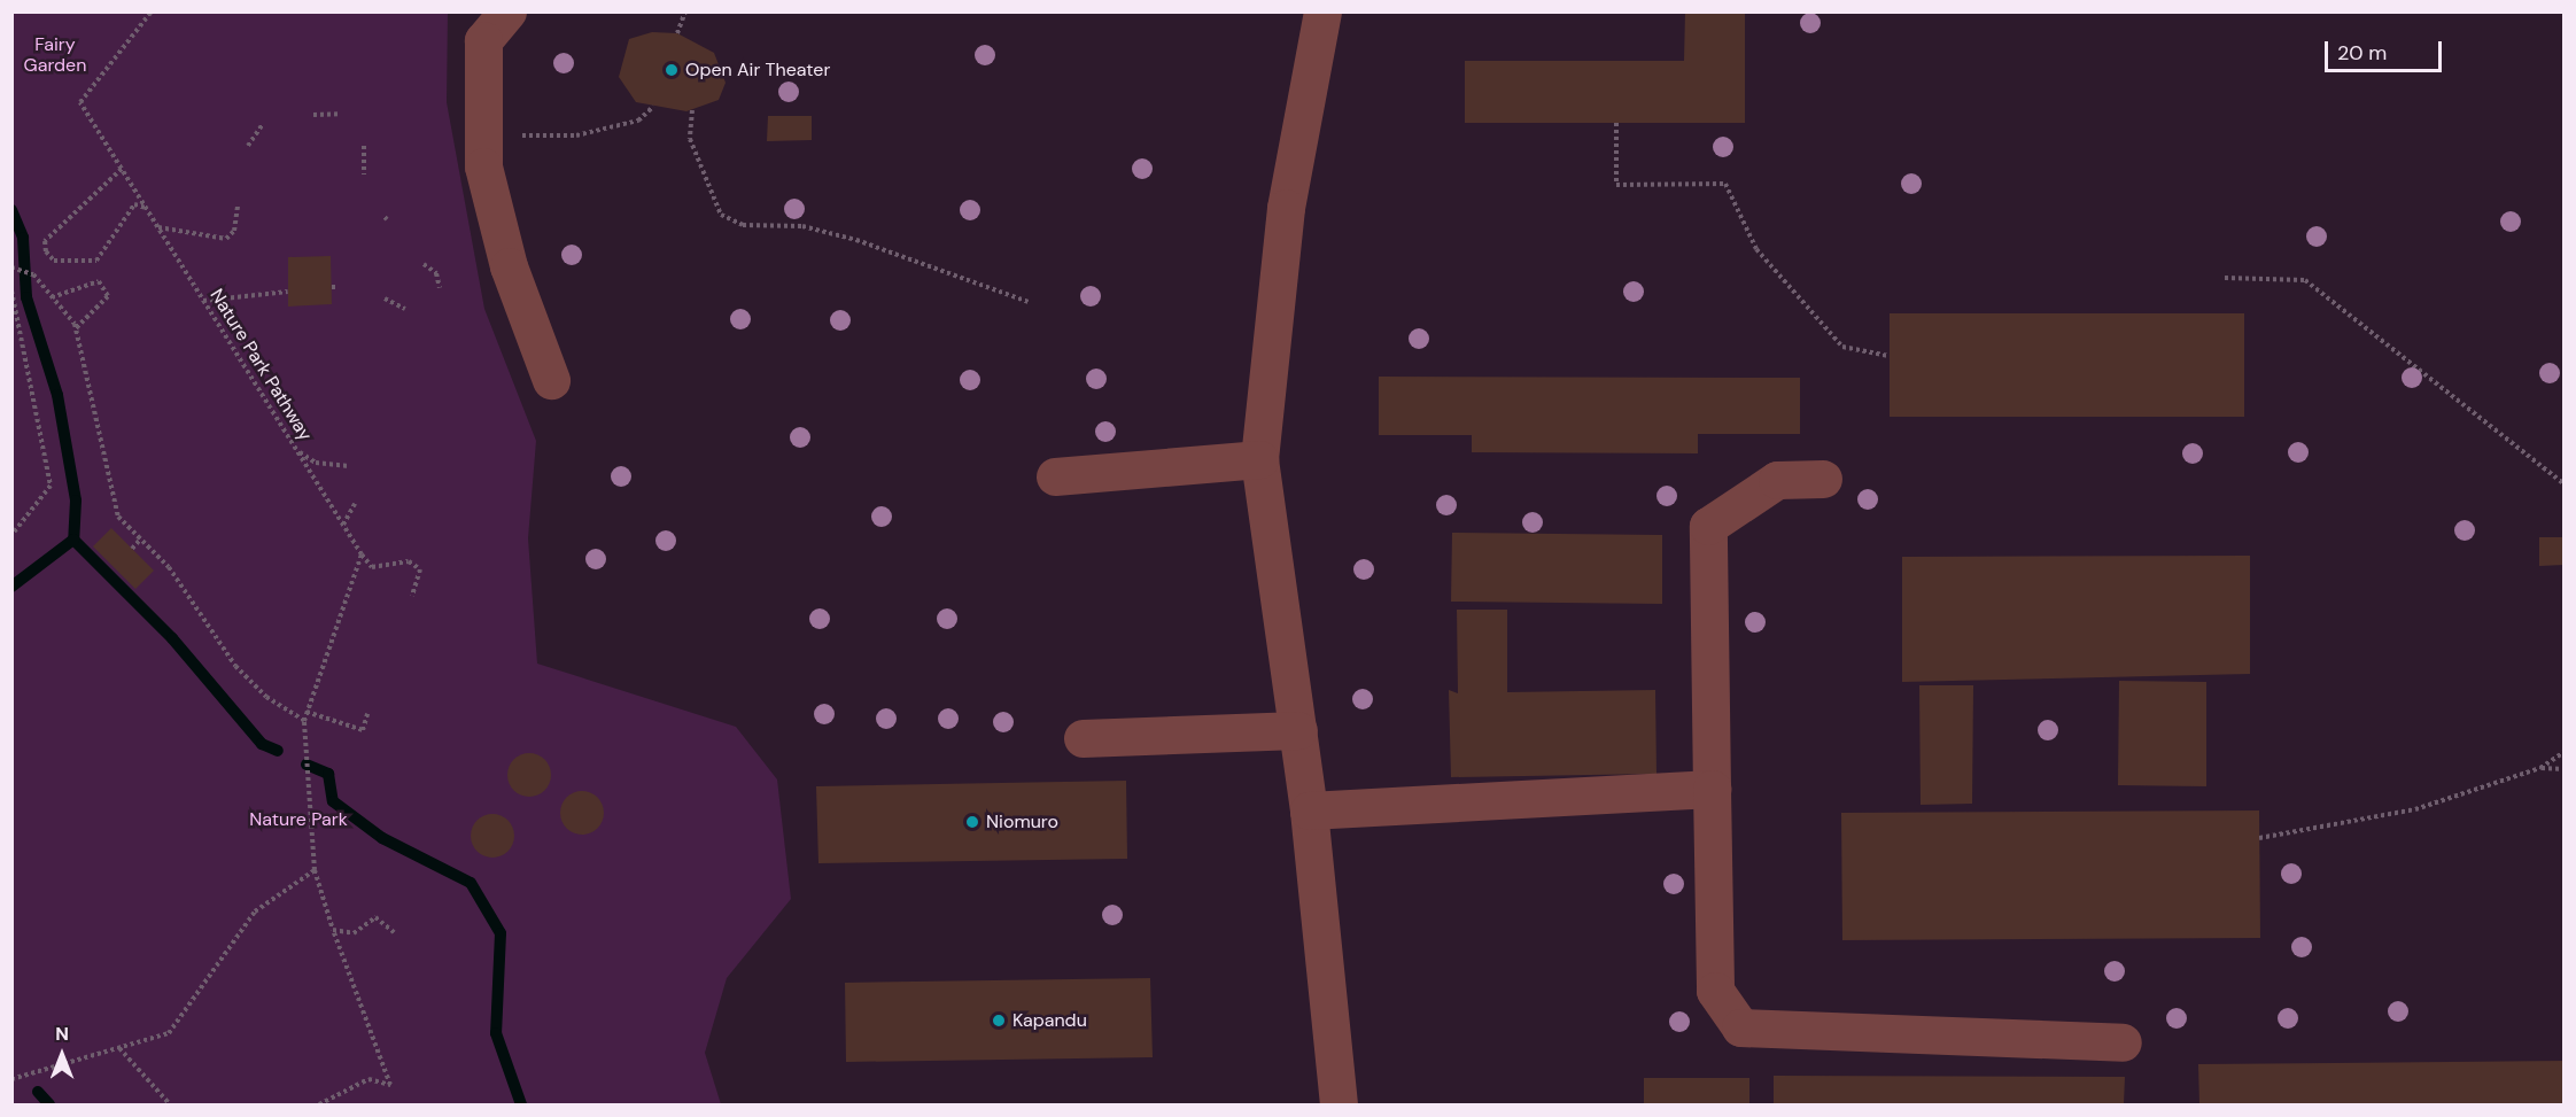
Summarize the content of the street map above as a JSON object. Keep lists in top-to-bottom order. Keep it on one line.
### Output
{"streets":{"path":["Nature Park Pathway"]},"parks":["Fairy Garden","Nature Park"],"places":["Open Air Theater","Niomuro","Kapandu"],"scale_bar":"20 m","north":"top"}
